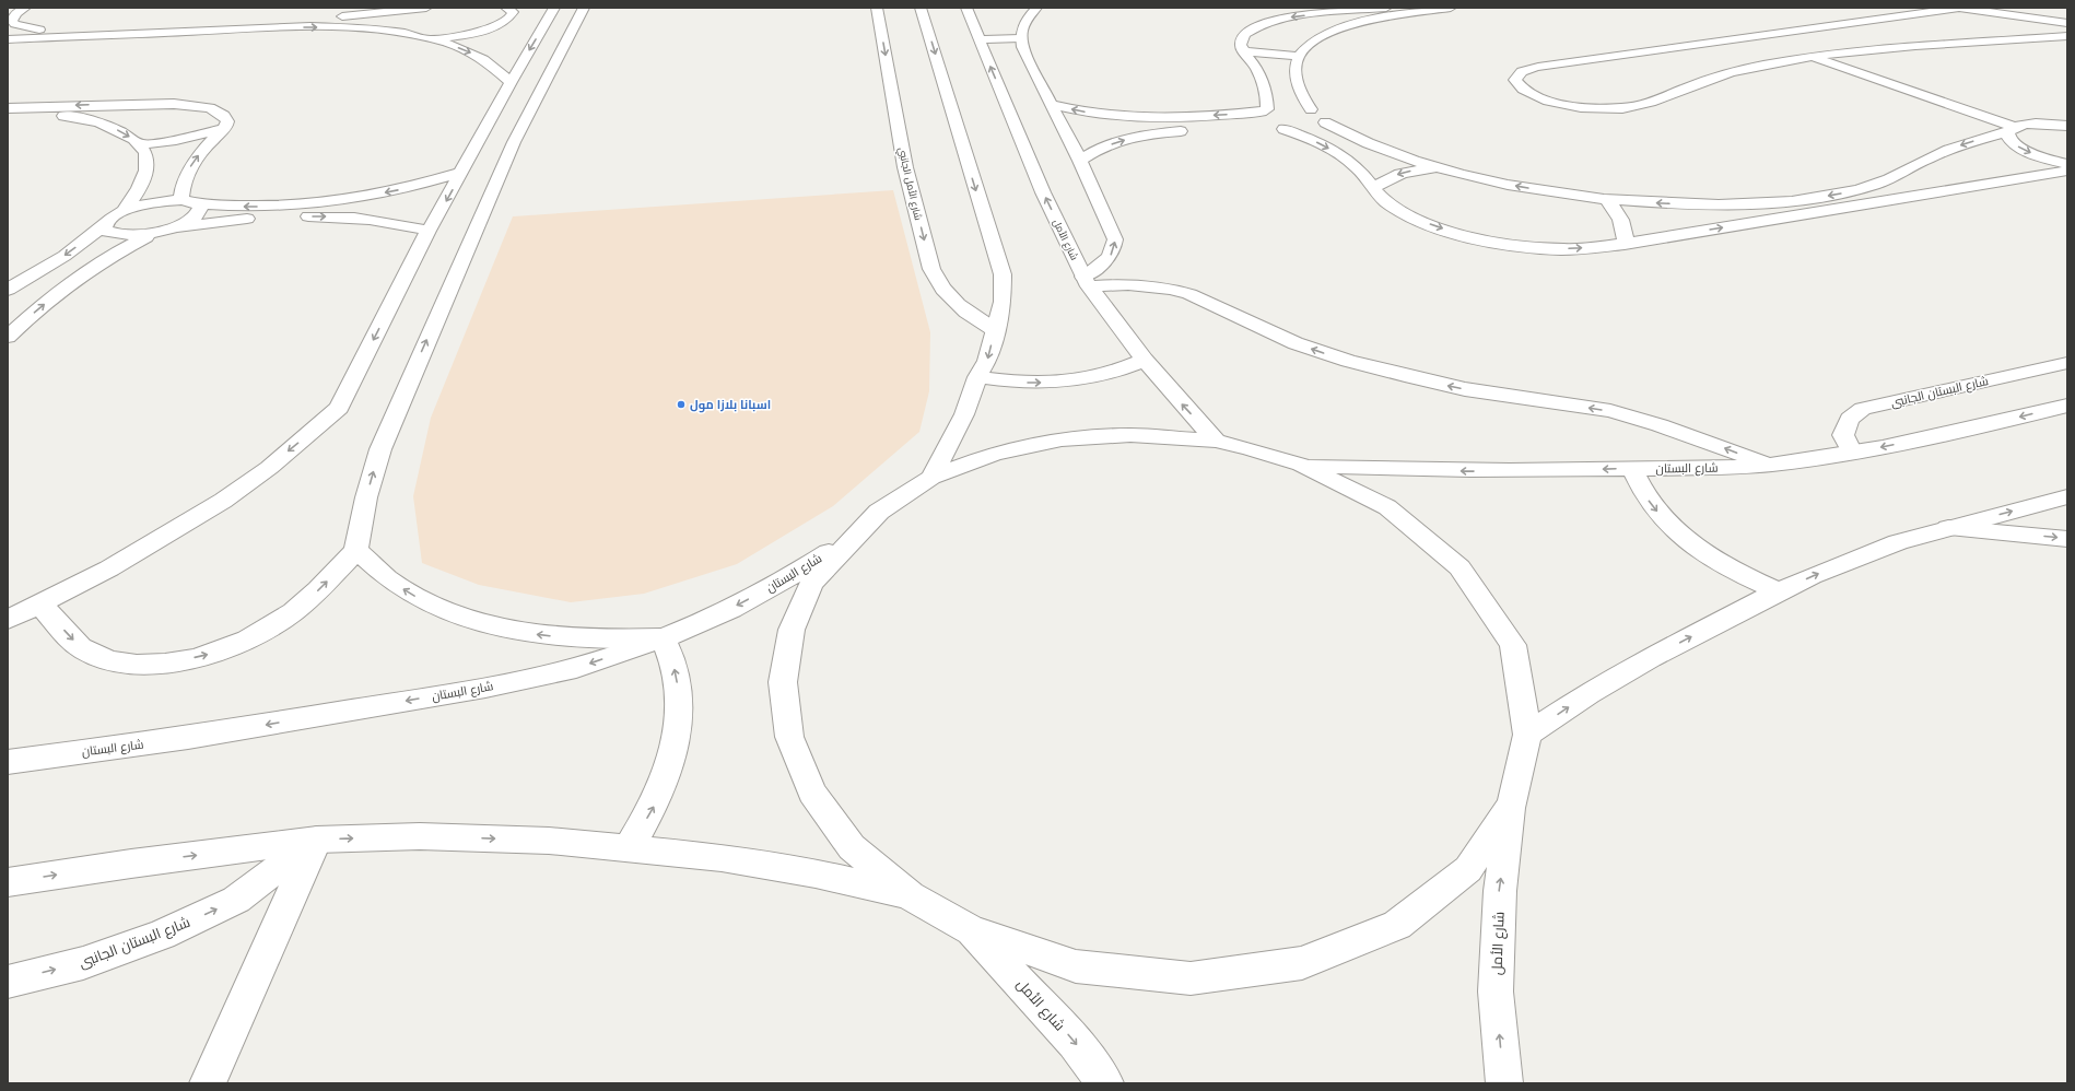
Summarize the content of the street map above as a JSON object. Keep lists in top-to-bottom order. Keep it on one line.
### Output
{"streets":{"street":["شارع الأمل الجانبي","شارع الأمل","شارع البستان الجانبى","شارع البستان"]},"crossings":[["شارع البستان الجانبى","شارع البستان"]],"places":["اسبانا بلازا مول"]}
